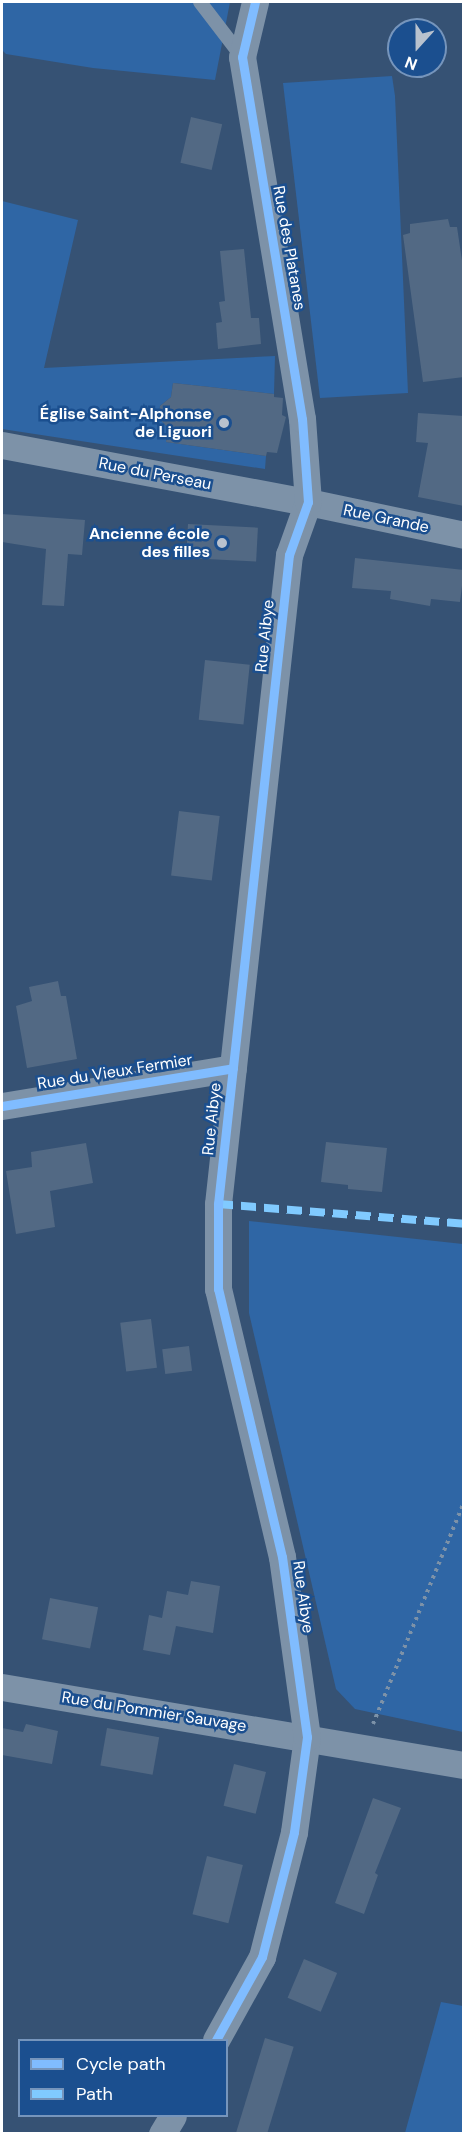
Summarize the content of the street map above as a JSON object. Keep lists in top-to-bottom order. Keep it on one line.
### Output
{"streets":{"street":["Rue des Platanes","Rue du Perseau","Rue Grande","Rue Aibye","Rue du Vieux Fermier","Rue du Pommier Sauvage"]},"crossings":[["Rue des Platanes","Rue du Perseau"],["Rue des Platanes","Rue Grande"],["Rue des Platanes","Rue Aibye"],["Rue du Perseau","Rue Grande"],["Rue du Perseau","Rue Aibye"],["Rue Grande","Rue Aibye"],["Rue Aibye","Rue du Vieux Fermier"],["Rue Aibye","Rue du Pommier Sauvage"]],"places":["Église Saint-Alphonse de Liguori","Ancienne école des filles"],"legend":["Cycle path","Path"],"north":"bottom"}
